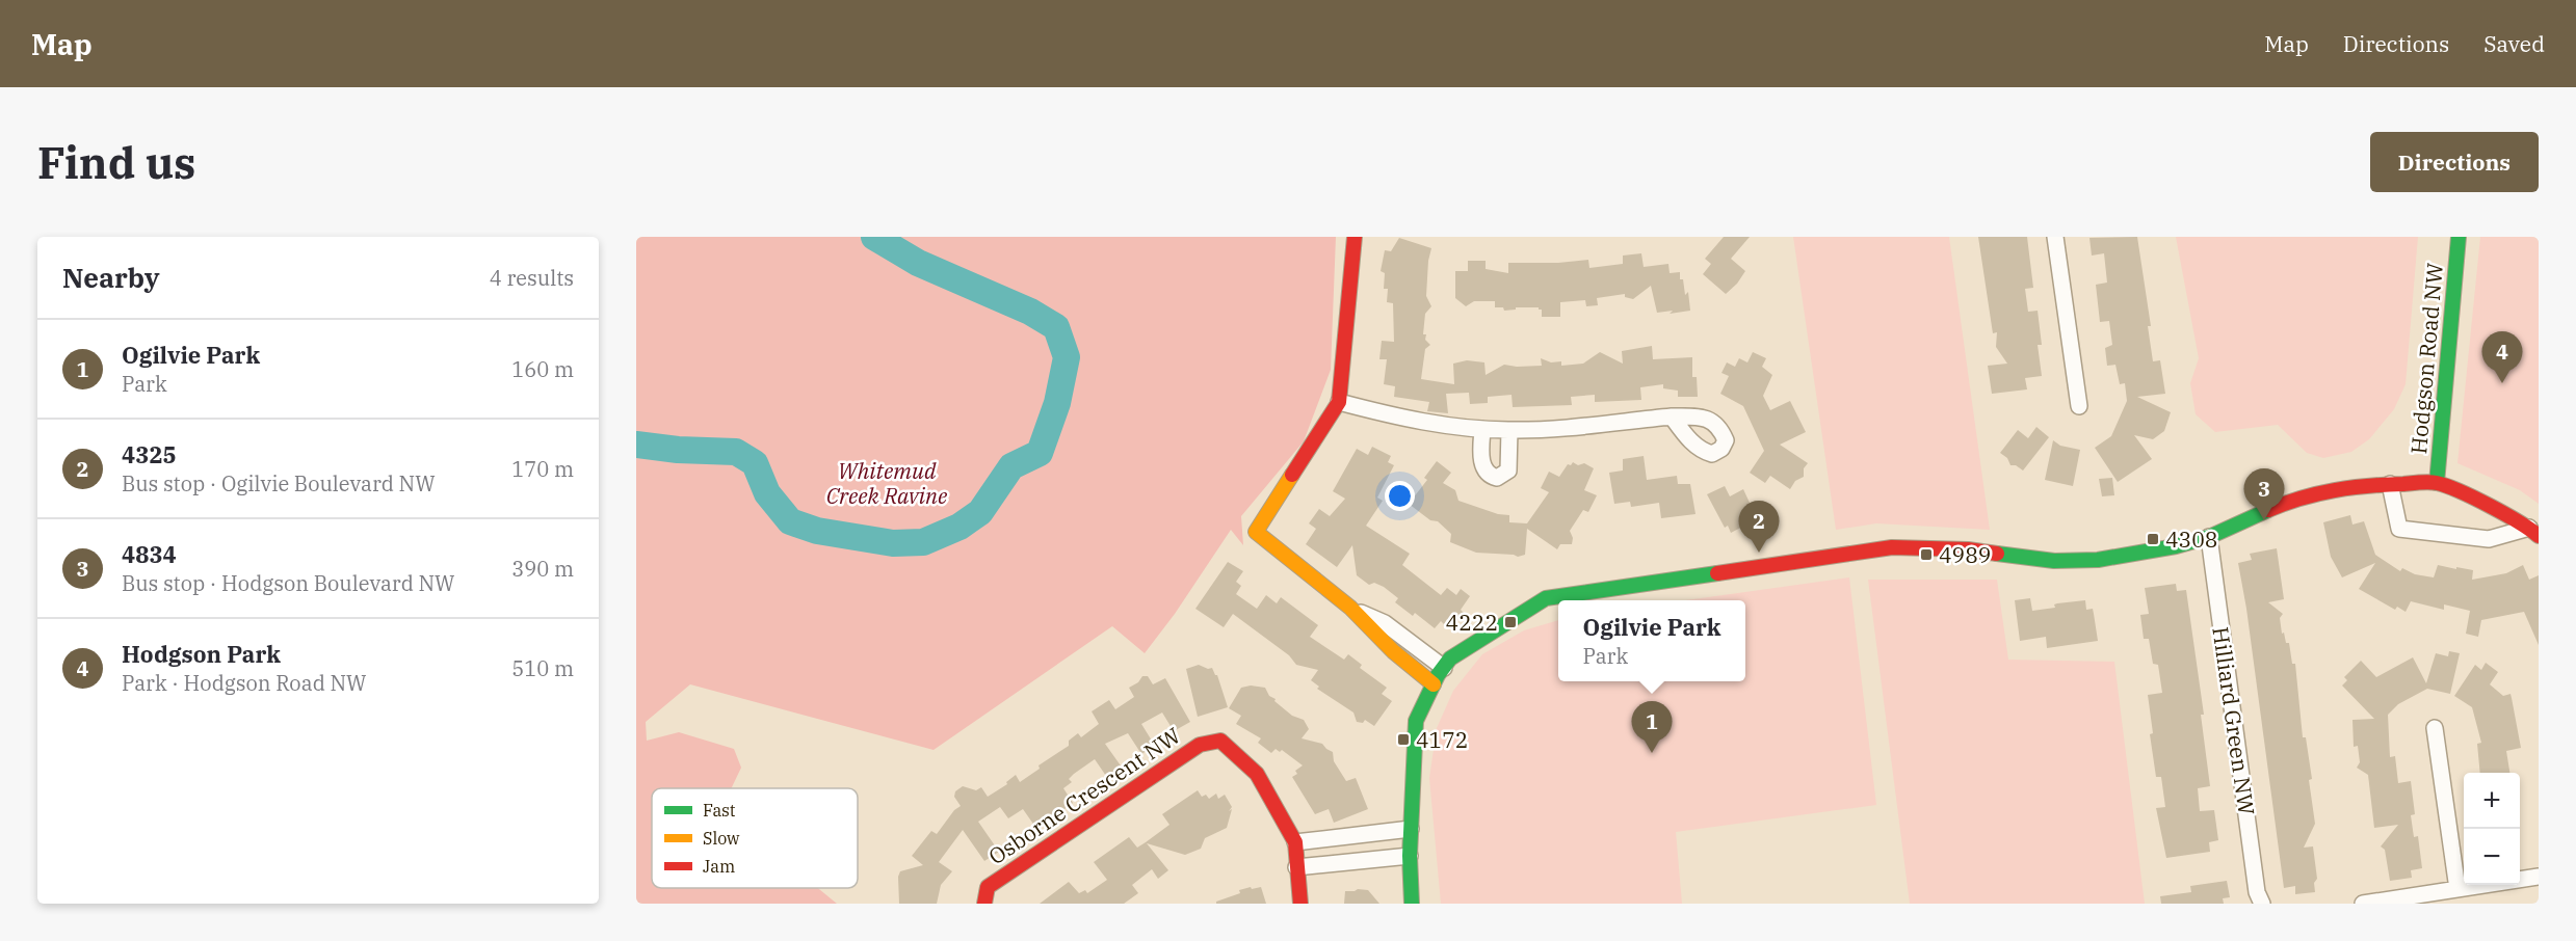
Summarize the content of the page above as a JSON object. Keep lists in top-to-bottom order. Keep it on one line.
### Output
{"streets":{"street":["Hodgson Road NW","Hilliard Green NW","Osborne Crescent NW"]},"parks":["Whitemud Creek Ravine"],"places":{"transit":["4308","4989","4222","4172"]},"legend":["Fast","Slow","Jam"],"page":{"header":"Map","nav":["Map","Directions","Saved"],"buttons":"Directions","title":"Find us","heading":["Nearby","4 results"],"list":[{"mark":"1","name":"Ogilvie Park","note":"Park","value":"160 m"},{"mark":"2","name":"4325","note":"Bus stop · Ogilvie Boulevard NW","value":"170 m"},{"mark":"3","name":"4834","note":"Bus stop · Hodgson Boulevard NW","value":"390 m"},{"mark":"4","name":"Hodgson Park","note":"Park · Hodgson Road NW","value":"510 m"}],"pins":["4","3","2","1"],"popup":["Ogilvie Park","Park"],"map_buttons":["+","−"]}}
